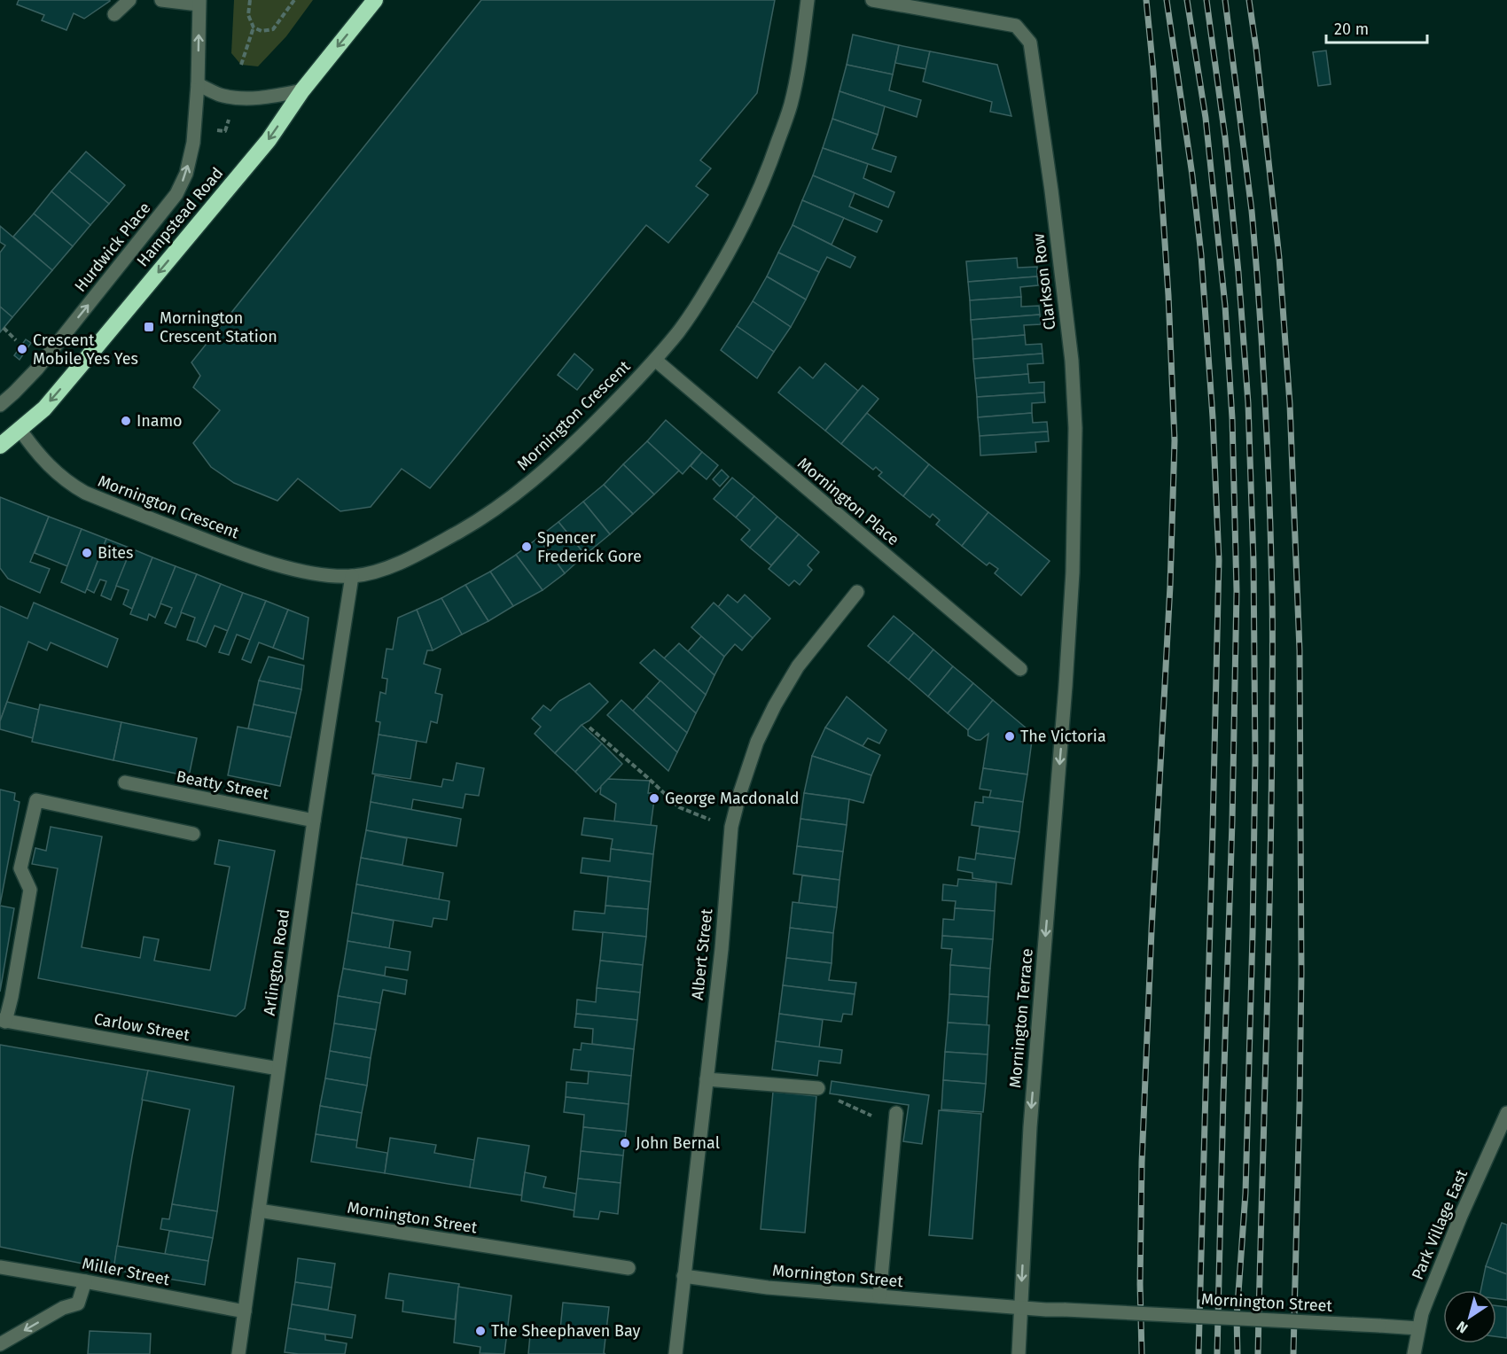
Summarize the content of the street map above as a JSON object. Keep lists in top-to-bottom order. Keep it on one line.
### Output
{"streets":{"highway":["Hampstead Road"],"street":["Hurdwick Place","Clarkson Row","Mornington Crescent","Mornington Place","Beatty Street","Albert Street","Arlington Road","Mornington Terrace","Carlow Street","Mornington Street","Park Village East","Miller Street"]},"crossings":[["Hampstead Road","Mornington Crescent"],["Clarkson Row","Mornington Terrace"],["Mornington Crescent","Mornington Place"],["Mornington Crescent","Arlington Road"],["Beatty Street","Arlington Road"],["Albert Street","Mornington Street"],["Arlington Road","Carlow Street"],["Arlington Road","Mornington Street"],["Arlington Road","Miller Street"],["Mornington Terrace","Mornington Street"],["Mornington Street","Park Village East"]],"one_way":["Hampstead Road","Hurdwick Place","Mornington Terrace"],"places":{"transit":["Mornington Crescent Station"],"other":["Crescent Mobile Yes Yes","Inamo","Spencer Frederick Gore","Bites","The Victoria","George Macdonald","John Bernal","The Sheephaven Bay"]},"scale_bar":"20 m","north":"bottom left"}
